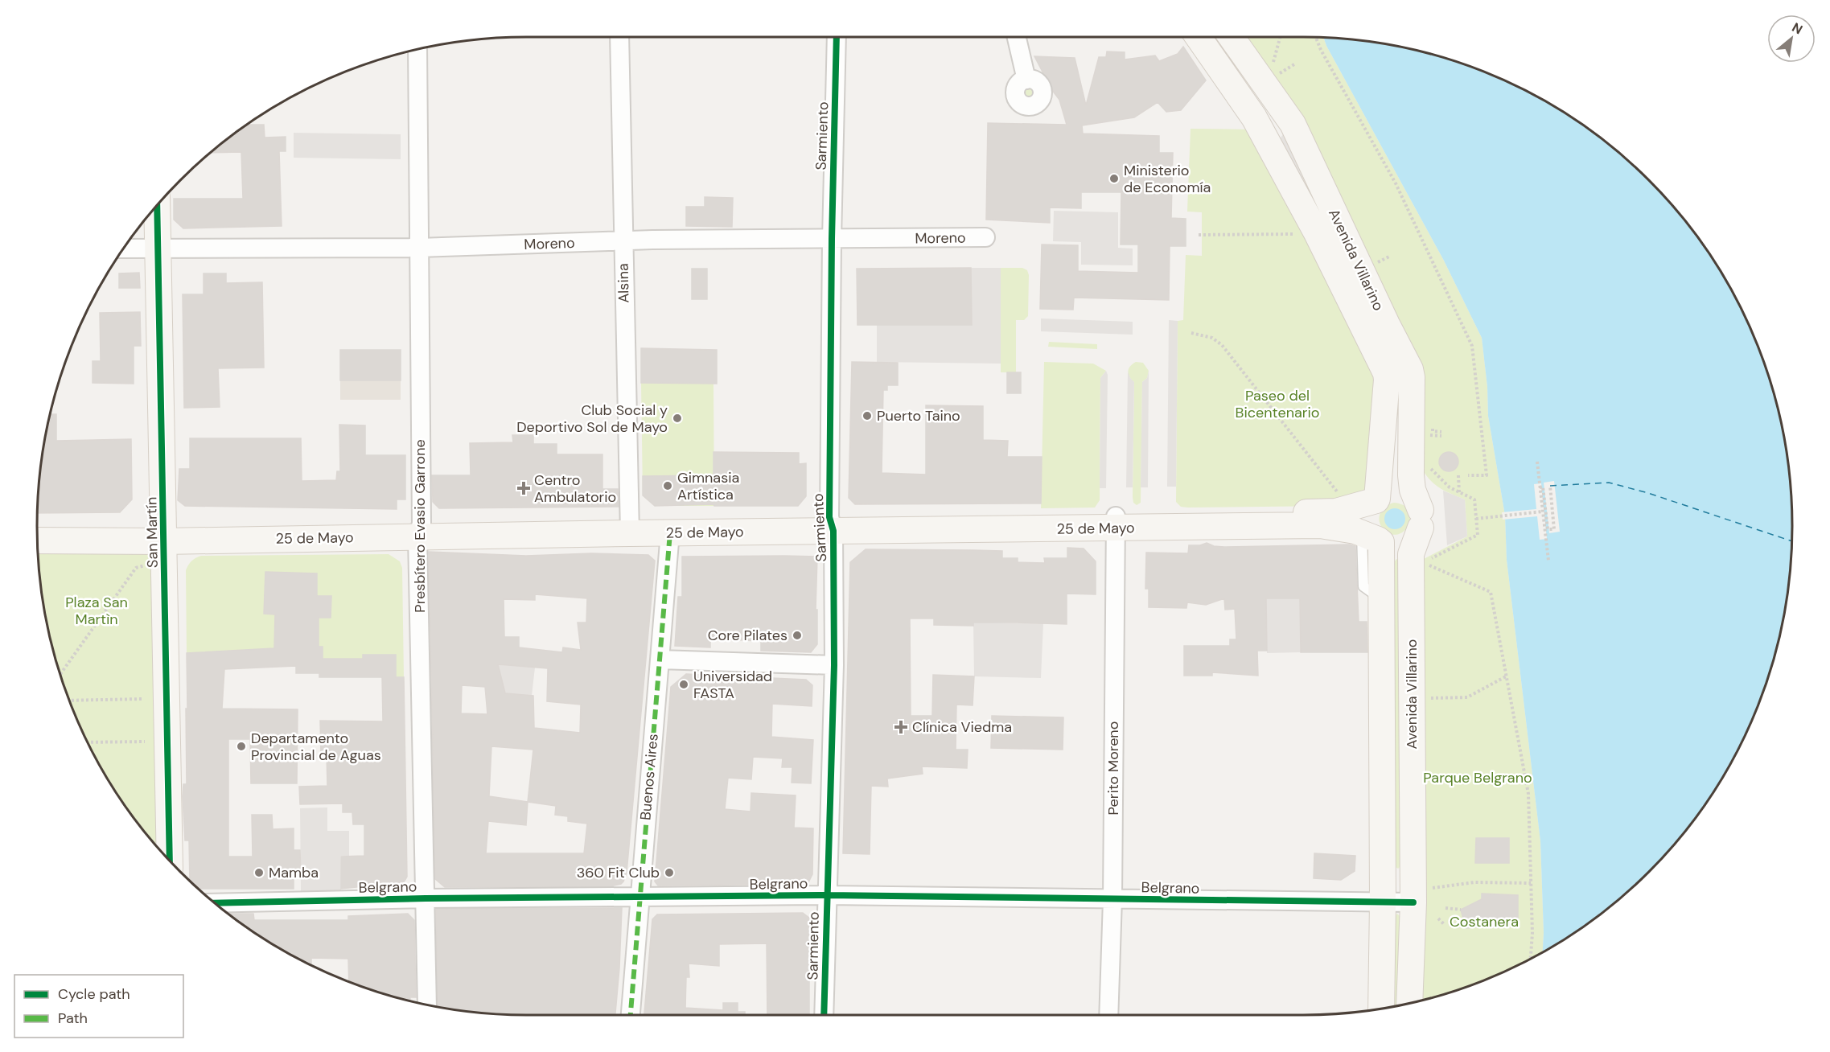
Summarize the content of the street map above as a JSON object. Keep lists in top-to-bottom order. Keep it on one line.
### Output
{"streets":{"main road":["Avenida Villarino","25 de Mayo","San Martín"],"street":["Sarmiento","Moreno","Alsina","Presbítero Evasio Garrone","Perito Moreno","Buenos Aires","Belgrano"]},"crossings":[["Sarmiento","Moreno"],["Sarmiento","25 de Mayo"],["Sarmiento","Belgrano"],["Moreno","Alsina"],["Moreno","Presbítero Evasio Garrone"],["Moreno","San Martín"],["Avenida Villarino","25 de Mayo"],["Avenida Villarino","Belgrano"],["Alsina","25 de Mayo"],["Presbítero Evasio Garrone","25 de Mayo"],["Presbítero Evasio Garrone","Belgrano"],["25 de Mayo","San Martín"],["25 de Mayo","Perito Moreno"],["25 de Mayo","Buenos Aires"],["Perito Moreno","Belgrano"],["Buenos Aires","Belgrano"]],"parks":["Paseo del Bicentenario","Plaza San Martìn","Parque Belgrano","Costanera"],"places":{"other":["Ministerio de Economía","Puerto Taino","Club Social y Deportivo Sol de Mayo","Gimnasia Artística","Core Pilates","Universidad FASTA","Departamento Provincial de Aguas","Mamba","360 Fit Club"],"health":["Centro Ambulatorio","Clínica Viedma"]},"legend":["Cycle path","Path"],"north":"top right"}
